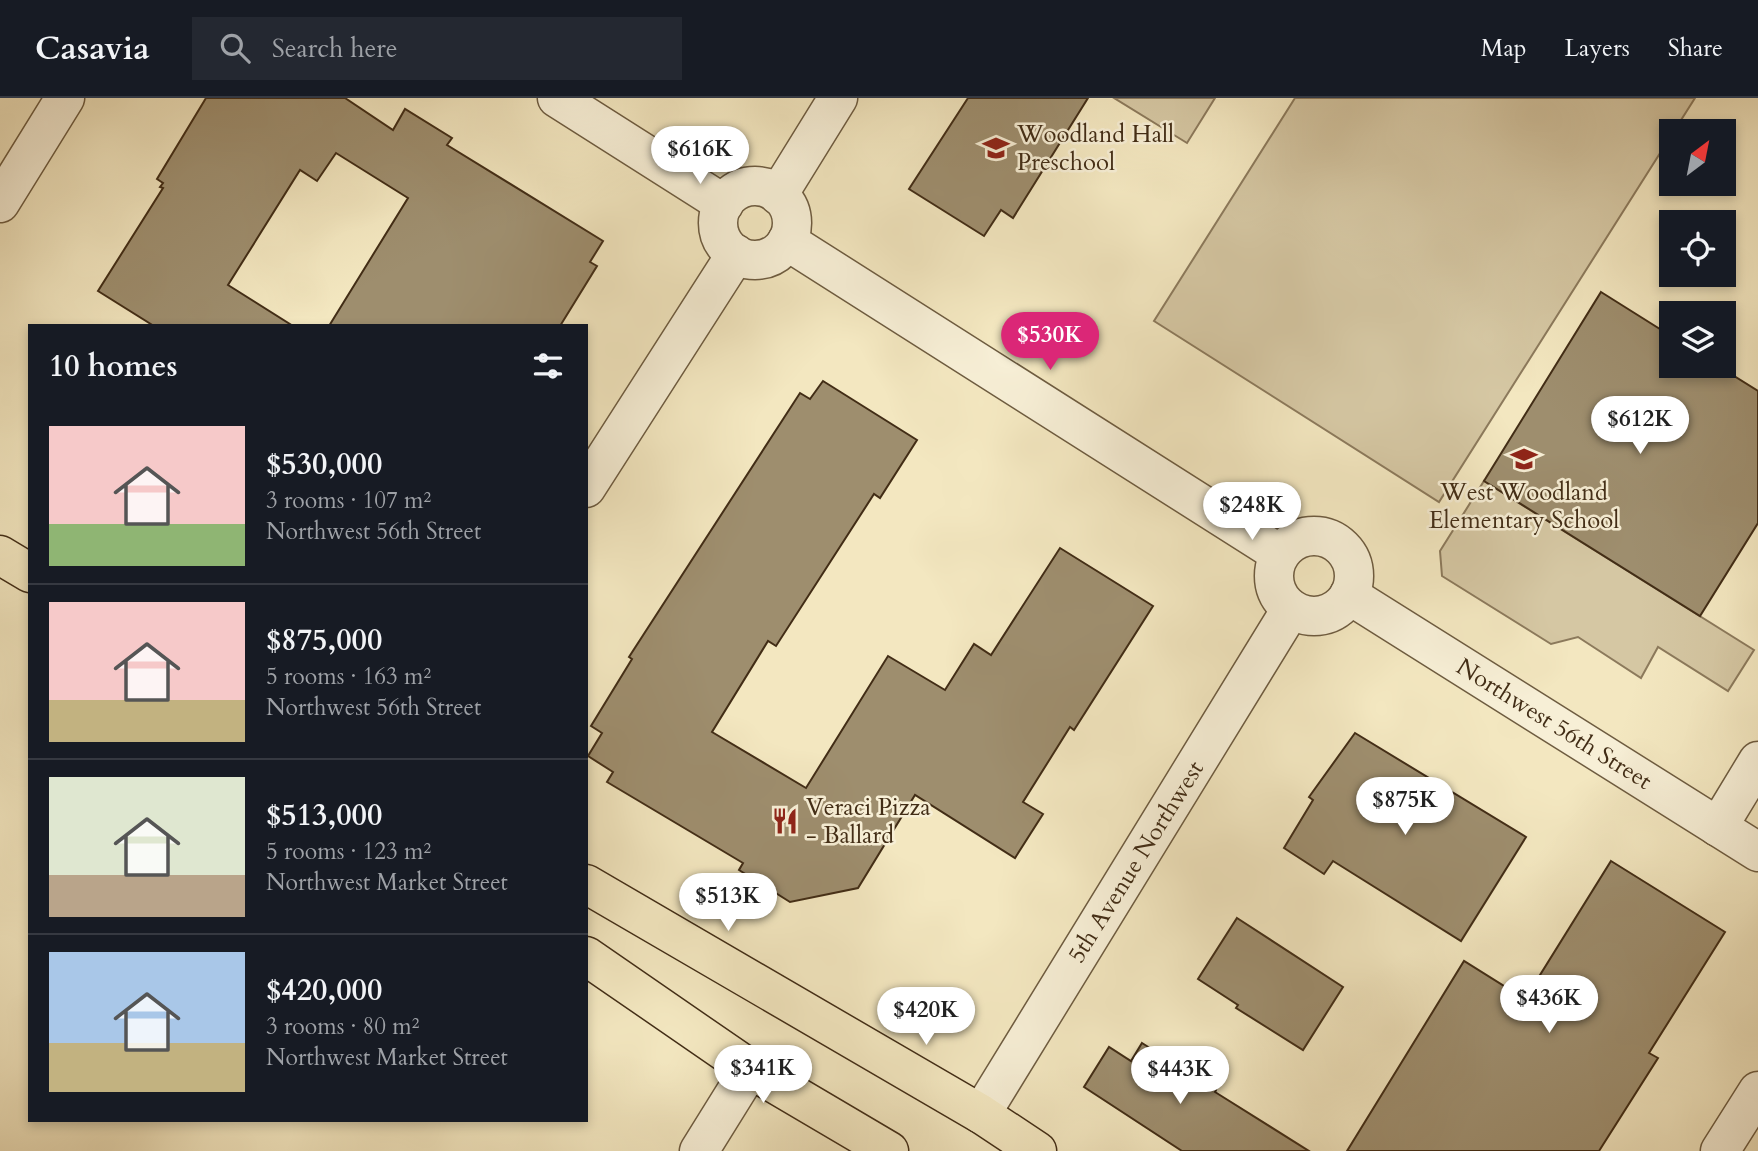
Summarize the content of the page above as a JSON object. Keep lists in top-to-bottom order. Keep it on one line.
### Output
{"streets":{"street":["Northwest 56th Street","5th Avenue Northwest"]},"crossings":[["Northwest 56th Street","5th Avenue Northwest"]],"places":{"school or university":["Woodland Hall Preschool","West Woodland Elementary School"],"restaurant":["Veraci Pizza - Ballard"]},"north":"top right","page":{"header":"Casavia","search":"Search here","nav":["Map","Layers","Share"],"price":["$616K","$530K","$612K","$248K","$875K","$513K","$436K","$420K","$341K","$443K"],"heading":"10 homes","list":[{"name":"$530,000","note":"3 rooms · 107 m² · Northwest 56th Street"},{"name":"$875,000","note":"5 rooms · 163 m² · Northwest 56th Street"},{"name":"$513,000","note":"5 rooms · 123 m² · Northwest Market Street"},{"name":"$420,000","note":"3 rooms · 80 m² · Northwest Market Street"}]}}
